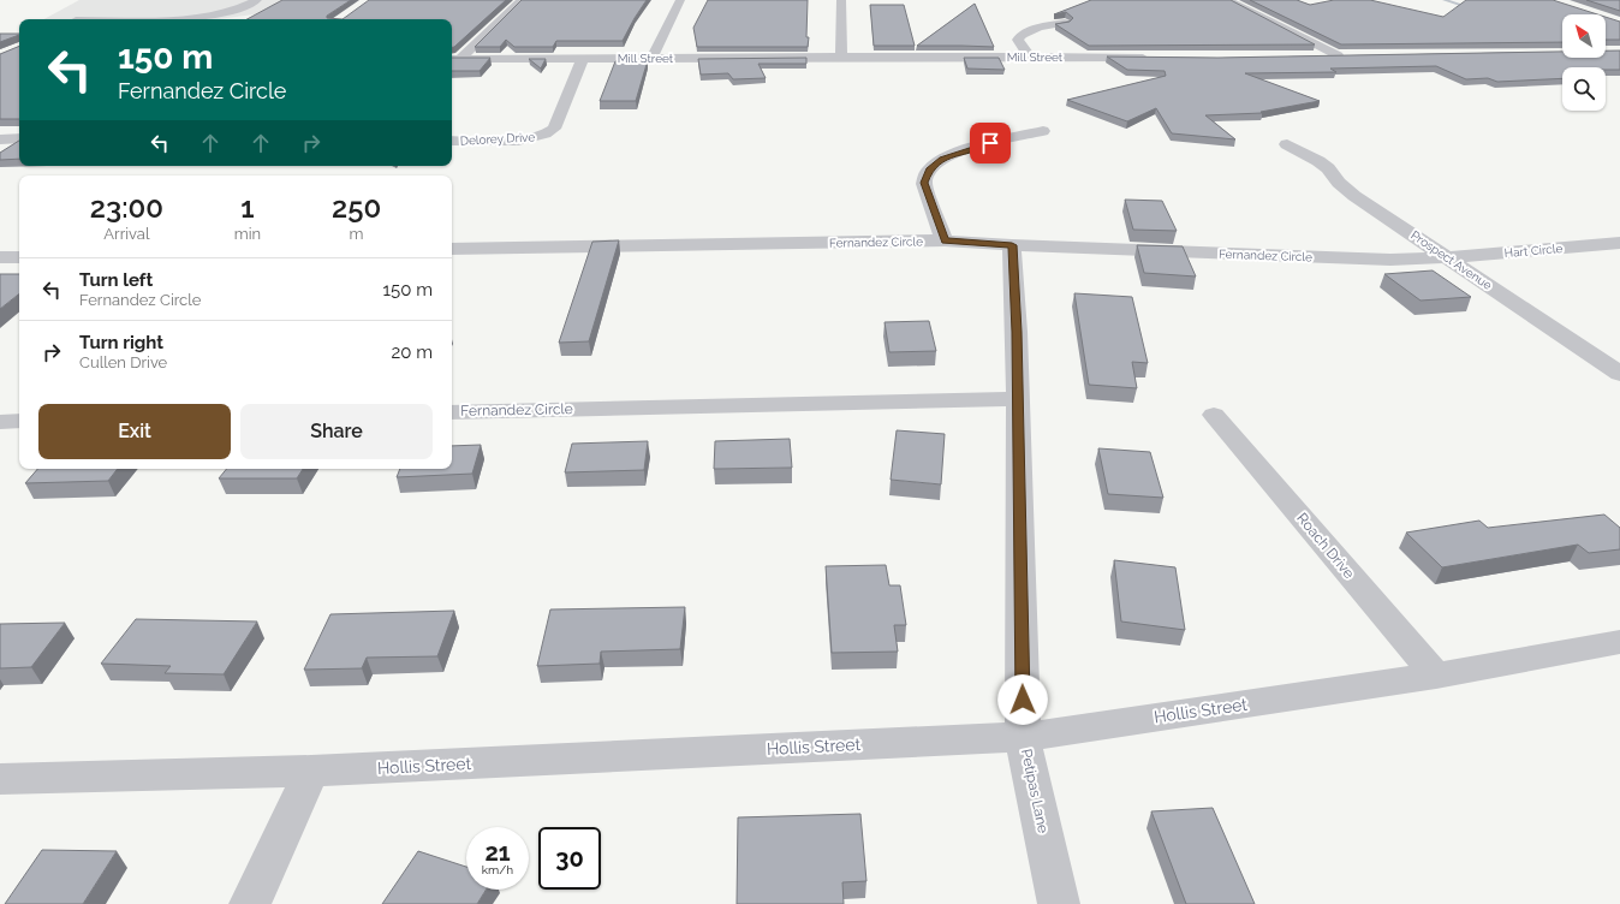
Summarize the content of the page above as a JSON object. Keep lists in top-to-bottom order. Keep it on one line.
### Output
{"streets":{"street":["Mill Street","Delorey Drive","Fernandez Circle","Hart Circle","Prospect Avenue","Roach Drive","Hollis Street","Petipas Lane"]},"crossings":[["Mill Street","Delorey Drive"],["Fernandez Circle","Hart Circle"],["Fernandez Circle","Prospect Avenue"],["Fernandez Circle","Petipas Lane"],["Hart Circle","Prospect Avenue"],["Roach Drive","Hollis Street"],["Hollis Street","Petipas Lane"]],"north":"top left","page":{"turn":["150 m","Fernandez Circle"],"eta":["23:00","Arrival","1","min","250","m"],"list":[{"name":"Turn left","note":"Fernandez Circle","value":"150 m"},{"name":"Turn right","note":"Cullen Drive","value":"20 m"}],"buttons":["Exit","Share"],"speed":"21 km/h","limit":"30"}}
